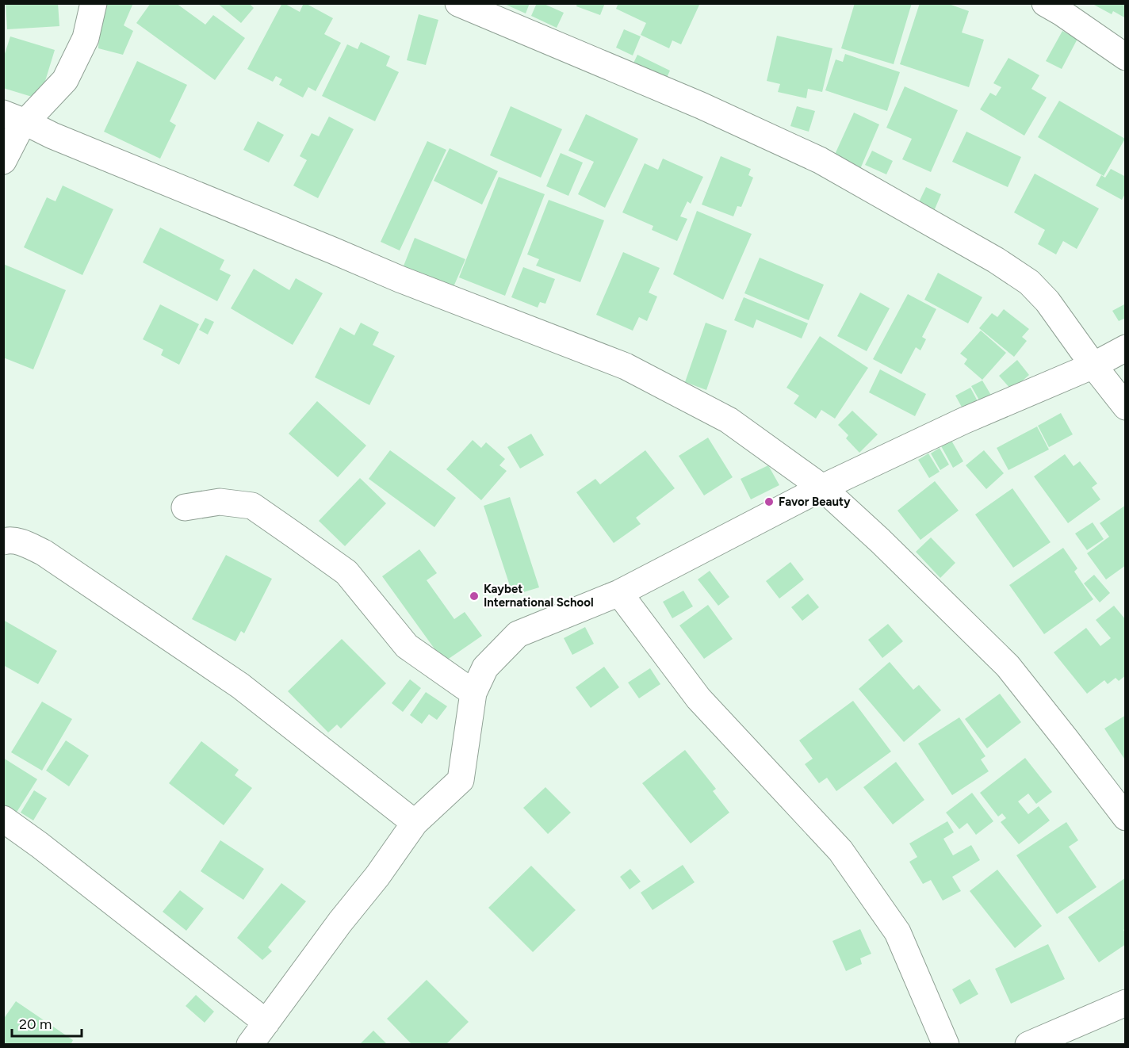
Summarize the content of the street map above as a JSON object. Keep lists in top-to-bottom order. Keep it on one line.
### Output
{"places":["Favor Beauty","Kaybet International School"],"scale_bar":"20 m"}
